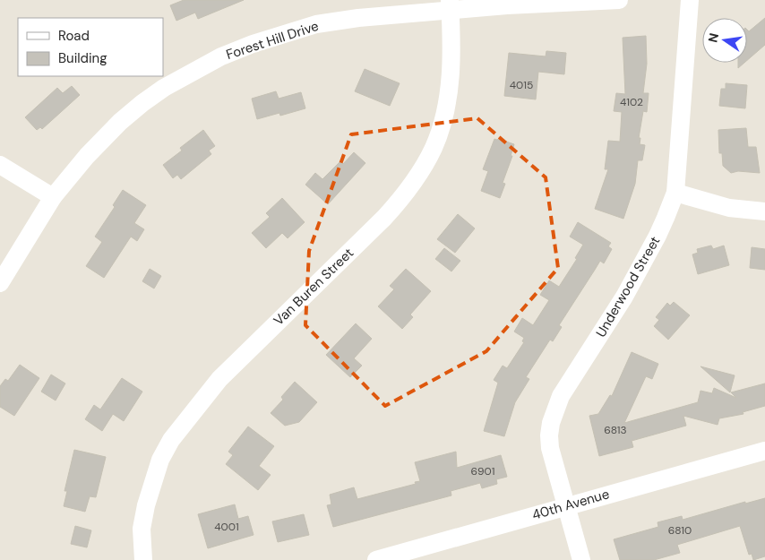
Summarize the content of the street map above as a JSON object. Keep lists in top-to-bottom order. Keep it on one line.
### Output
{"streets":{"street":["Forest Hill Drive","Van Buren Street","Underwood Street","40th Avenue"]},"crossings":[["Forest Hill Drive","Van Buren Street"],["Underwood Street","40th Avenue"]],"house_numbers":["4015","4102","6813","6901","4001","6810"],"legend":["Road","Building"],"north":"left"}
